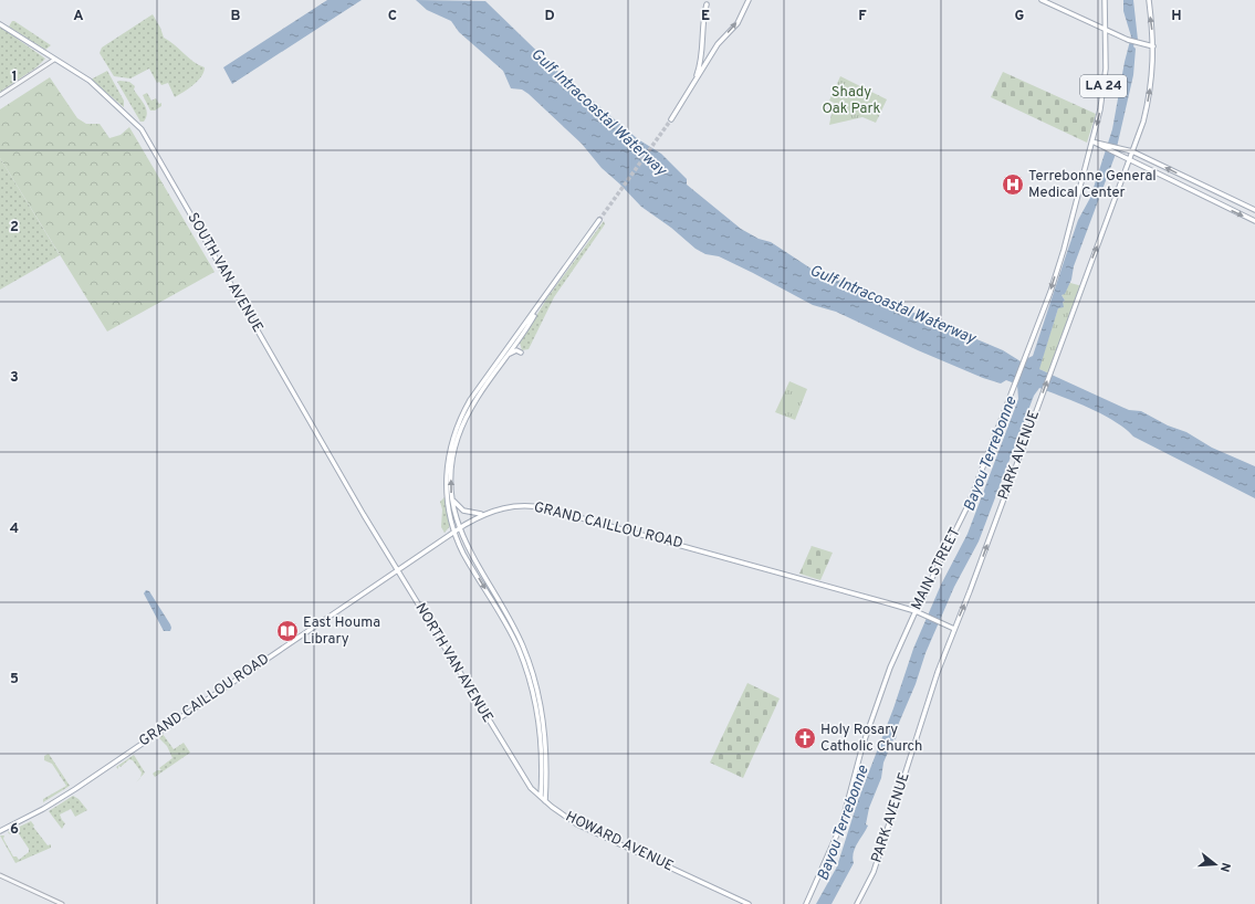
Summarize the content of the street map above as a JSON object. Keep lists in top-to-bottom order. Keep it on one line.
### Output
{"streets":{"main road":["LA 24","SOUTH VAN AVENUE","PARK AVENUE","GRAND CAILLOU ROAD","MAIN STREET","NORTH VAN AVENUE","HOWARD AVENUE"]},"crossings":[["SOUTH VAN AVENUE","GRAND CAILLOU ROAD"],["SOUTH VAN AVENUE","NORTH VAN AVENUE"],["PARK AVENUE","GRAND CAILLOU ROAD"],["GRAND CAILLOU ROAD","MAIN STREET"],["GRAND CAILLOU ROAD","NORTH VAN AVENUE"],["NORTH VAN AVENUE","HOWARD AVENUE"]],"one_way":["PARK AVENUE","MAIN STREET"],"water":["Gulf Intracoastal Waterway","Bayou Terrebonne"],"parks":["Shady Oak Park"],"places":{"hospital":["Terrebonne General Medical Center"],"library":["East Houma Library"],"church":["Holy Rosary Catholic Church"]},"north":"right","grid":{"columns":["A","B","C","D","E","F","G","H"],"rows":["1","2","3","4","5","6"]}}
